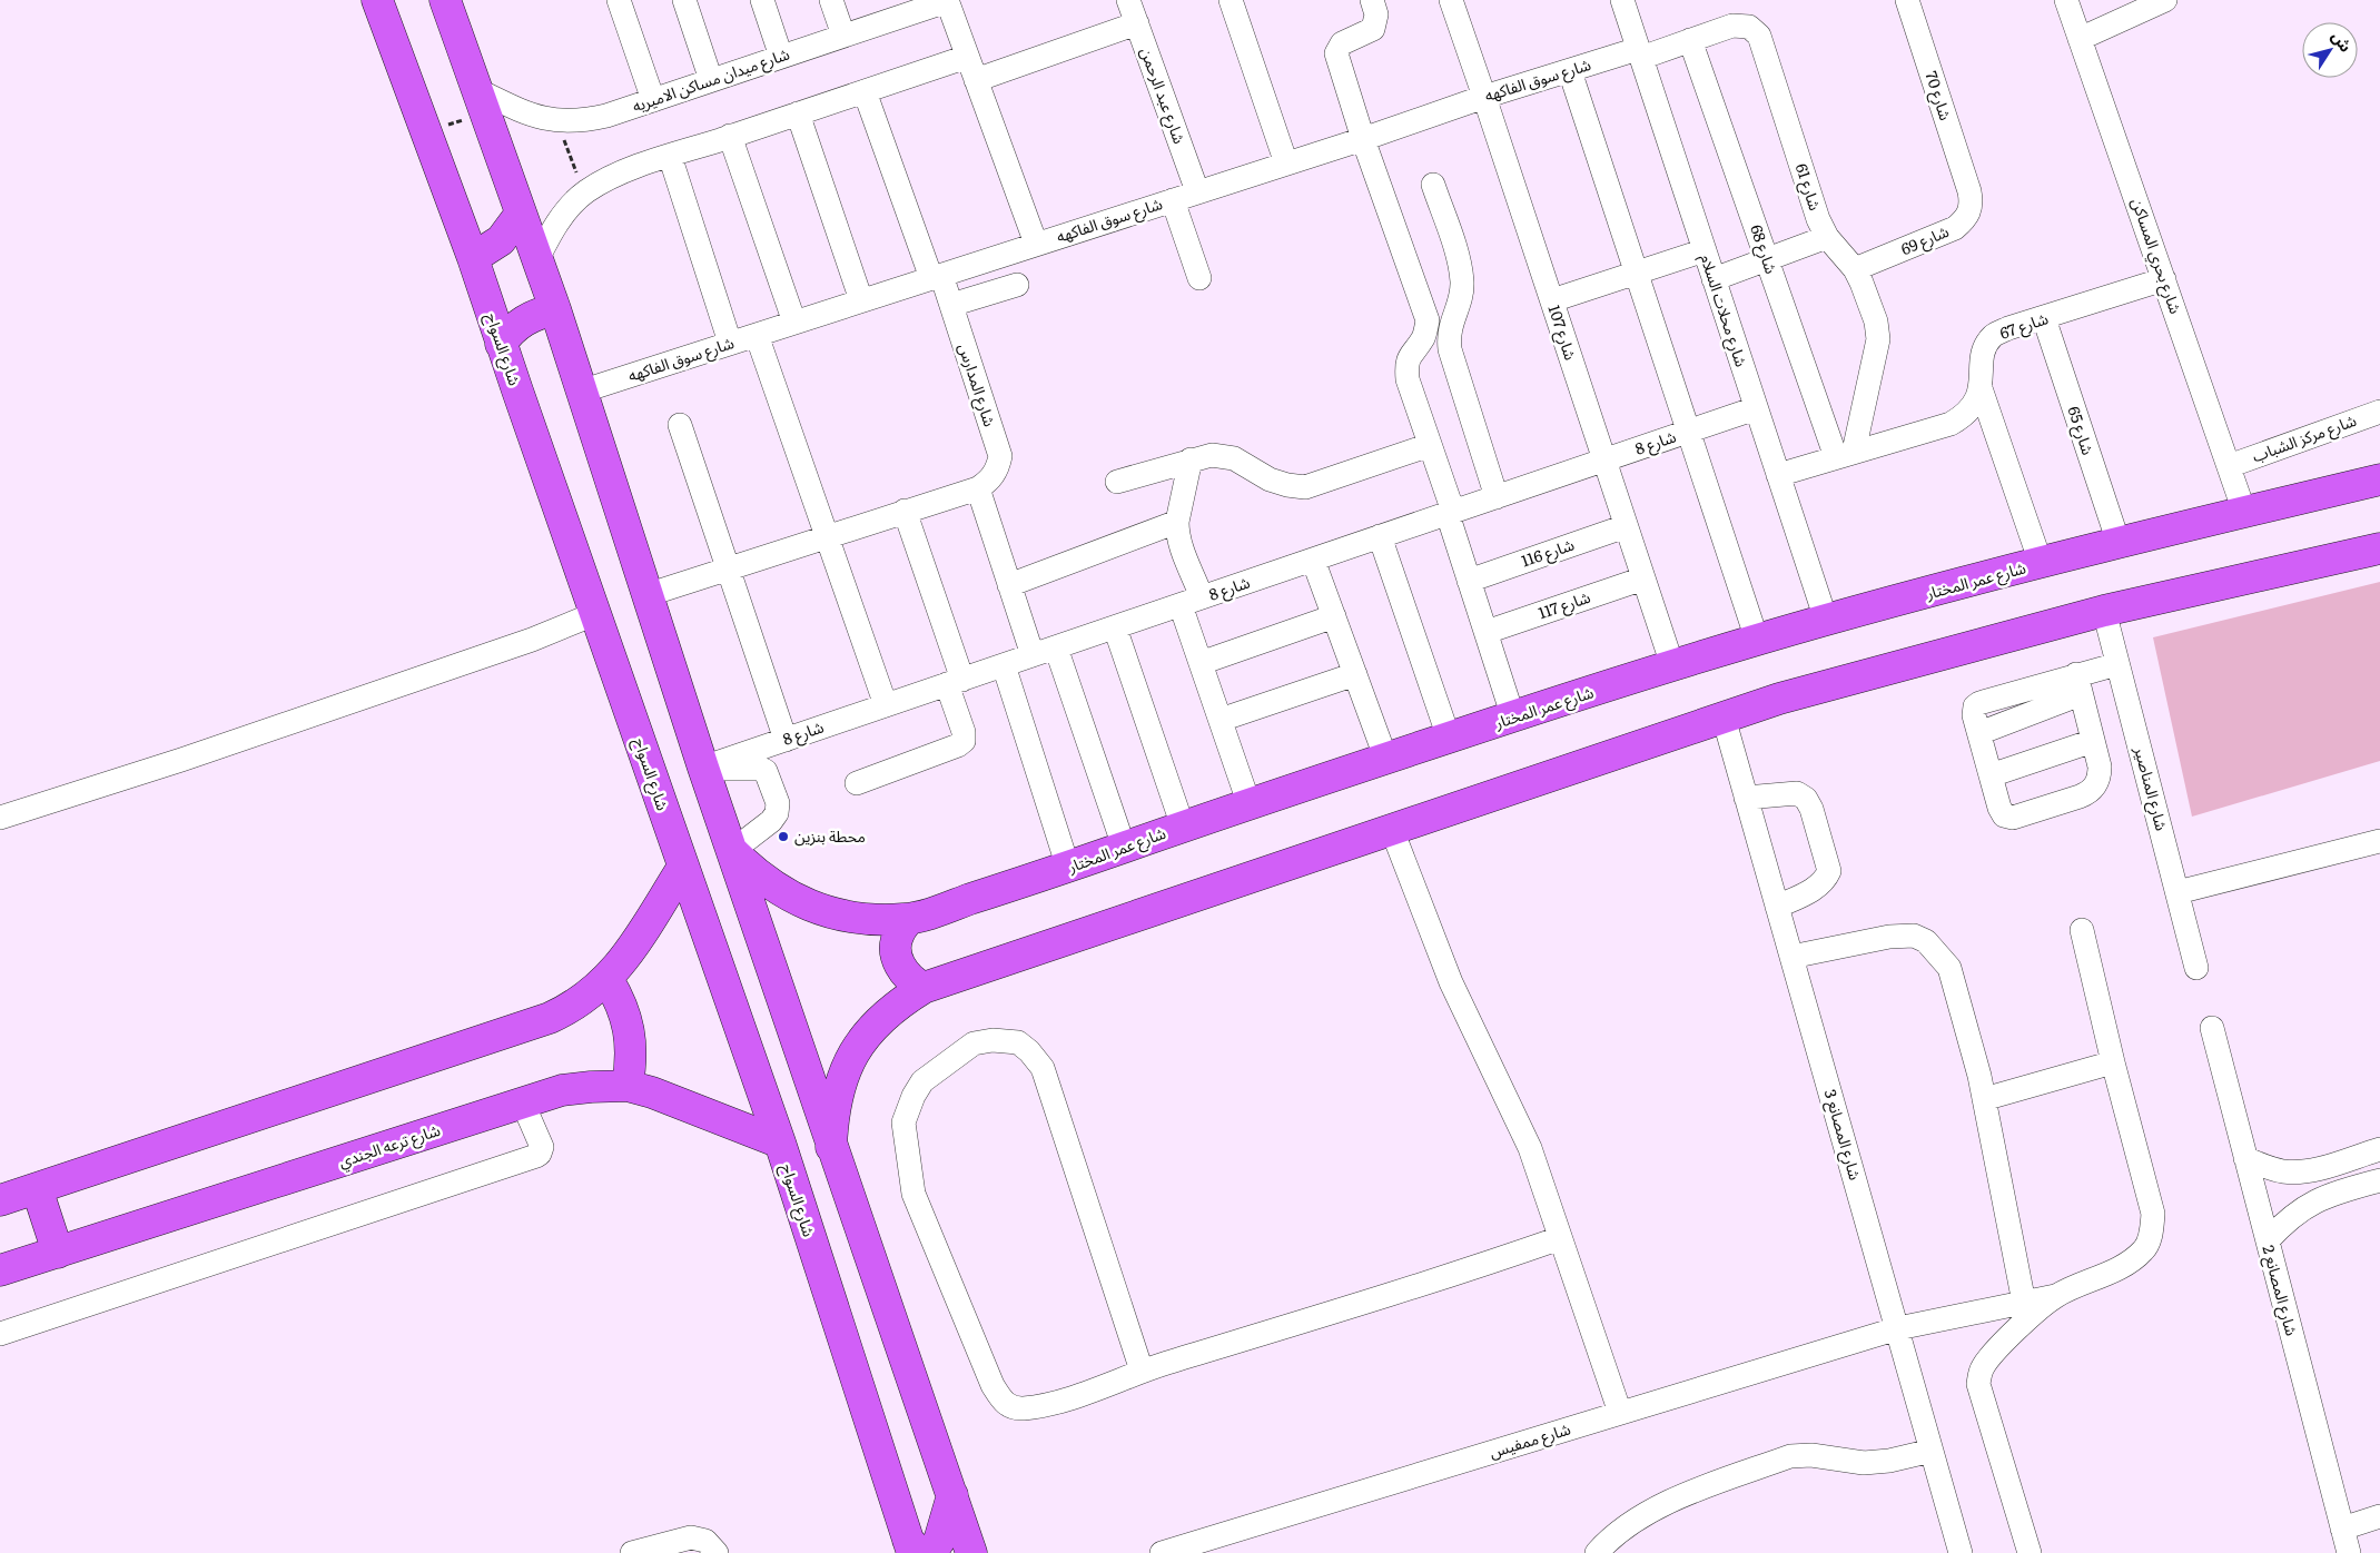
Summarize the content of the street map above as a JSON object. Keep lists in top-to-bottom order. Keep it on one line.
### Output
{"streets":{"main road":["شارع السواح","شارع عمر المختار","شارع ترعه الجندي"],"street":["شارع ميدان مساكن الاميريه","شارع سوق الفاكهه","شارع عبد الرحمن","شارع 70","شارع 61","شارع 69","شارع 68","شارع بحري المساكن","شارع محلات السلام","شارع 67","شارع 107","شارع المدارس","شارع 65","شارع مركز الشباب","شارع 8","شارع 116","شارع 117","شارع المناصير","شارع المصانع 3","شارع المصانع 2","شارع ممفيس"]},"crossings":[["شارع سوق الفاكهه","شارع عبد الرحمن"],["شارع سوق الفاكهه","شارع 61"],["شارع سوق الفاكهه","شارع محلات السلام"],["شارع سوق الفاكهه","شارع 107"],["شارع سوق الفاكهه","شارع المدارس"],["شارع 70","شارع 69"],["شارع 61","شارع 69"],["شارع 61","شارع 68"],["شارع 61","شارع محلات السلام"],["شارع 61","شارع 67"],["شارع 68","شارع 67"],["شارع بحري المساكن","شارع 67"],["شارع بحري المساكن","شارع مركز الشباب"],["شارع بحري المساكن","شارع عمر المختار"],["شارع محلات السلام","شارع 67"],["شارع محلات السلام","شارع 8"],["شارع محلات السلام","شارع عمر المختار"],["شارع 67","شارع 65"],["شارع 107","شارع 8"],["شارع 107","شارع 116"],["شارع 107","شارع عمر المختار"],["شارع 107","شارع 117"],["شارع السواح","شارع ترعه الجندي"],["شارع 65","شارع عمر المختار"],["شارع المصانع 3","شارع ممفيس"]],"places":["محطة بنزين"],"north":"top right"}
